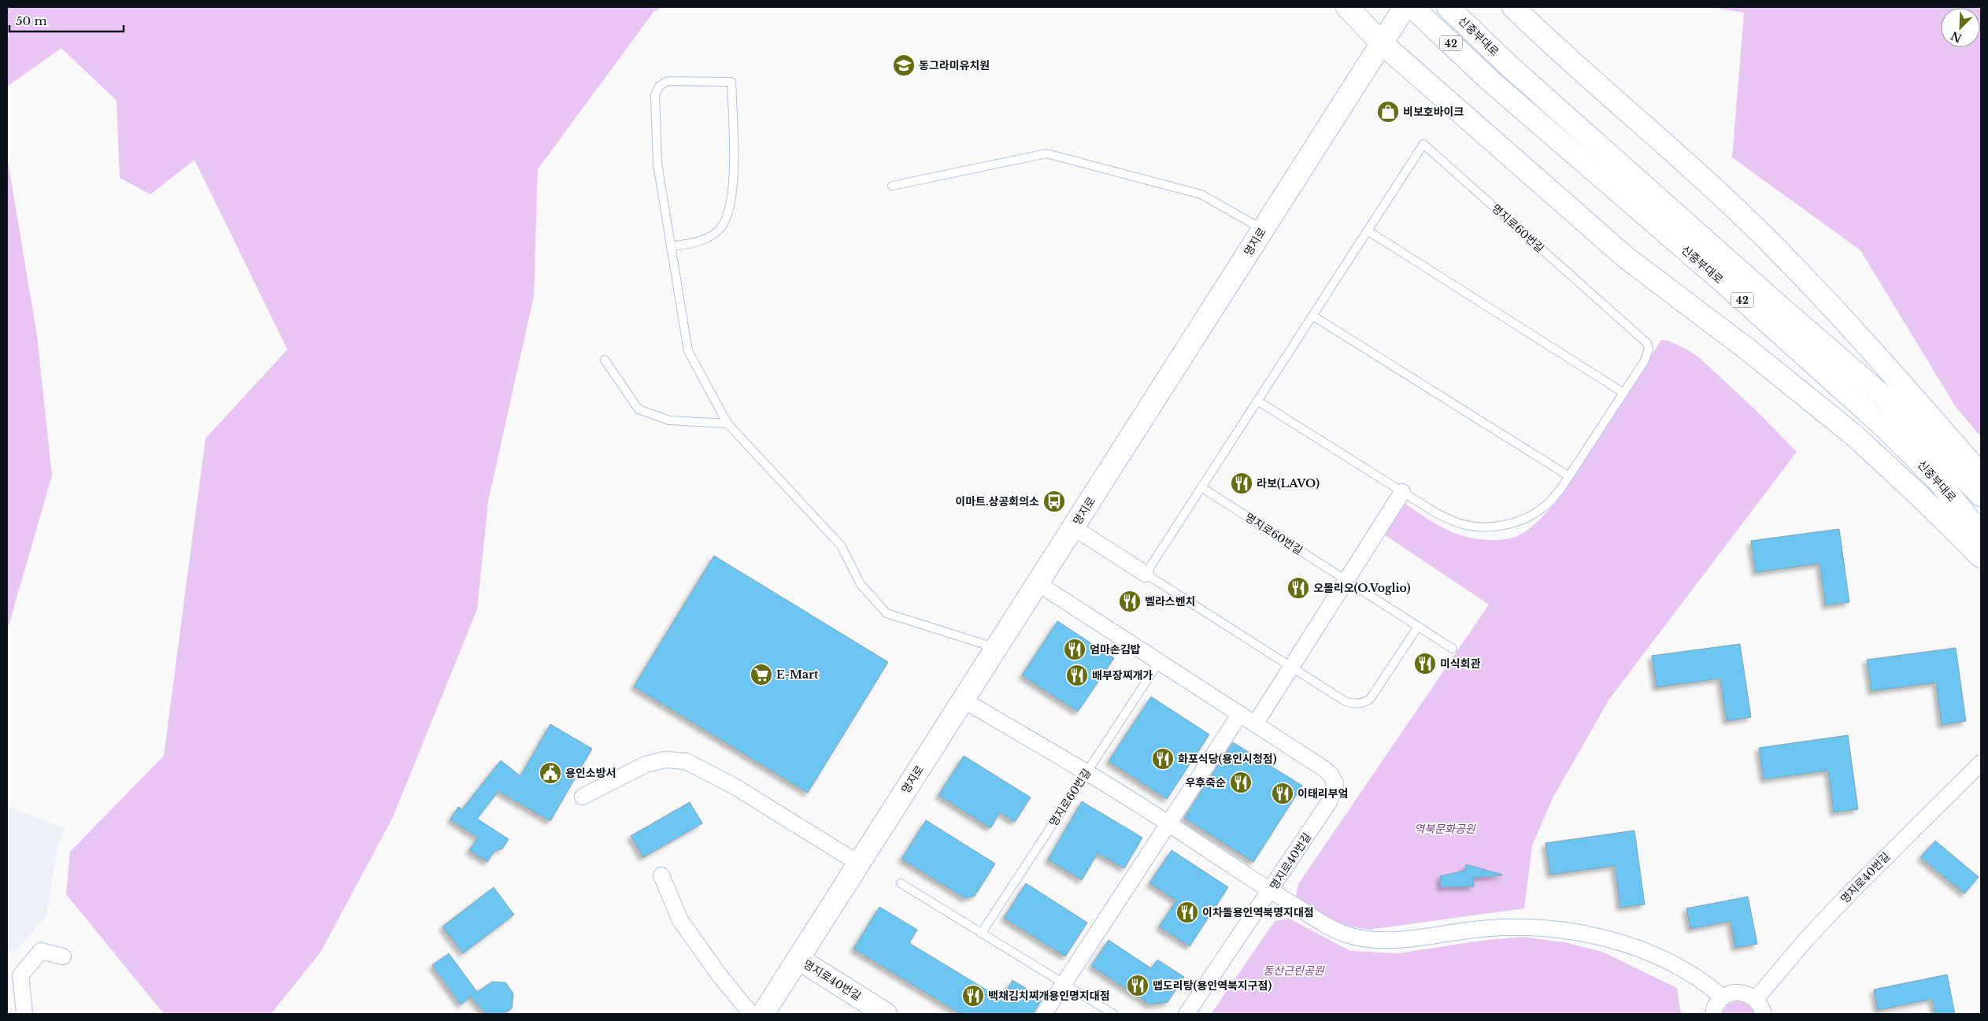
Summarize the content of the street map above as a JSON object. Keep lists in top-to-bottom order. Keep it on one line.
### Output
{"streets":{"main road":["신중부대로","42","명지로","명지로40번길"],"lane":["명지로60번길"]},"crossings":[["명지로","명지로40번길"]],"parks":["역북문화공원","동산근린공원"],"places":{"school or university":["동그라미유치원"],"shop":["비보호바이크"],"restaurant":["라보(LAVO)","오볼리오(O.Voglio)","벨라스벤치","엄마손김밥","미식회관","배부장찌개가","화포식당(용인시청점)","우후죽순","이태리부엌","이차돌용인역북명지대점","맵도리탕(용인역북지구점)","백채김치찌개용인명지대점"],"bus stop":["이마트.상공회의소"],"supermarket":["E-Mart"],"public building":["용인소방서"]},"scale_bar":"50 m","north":"bottom left"}
